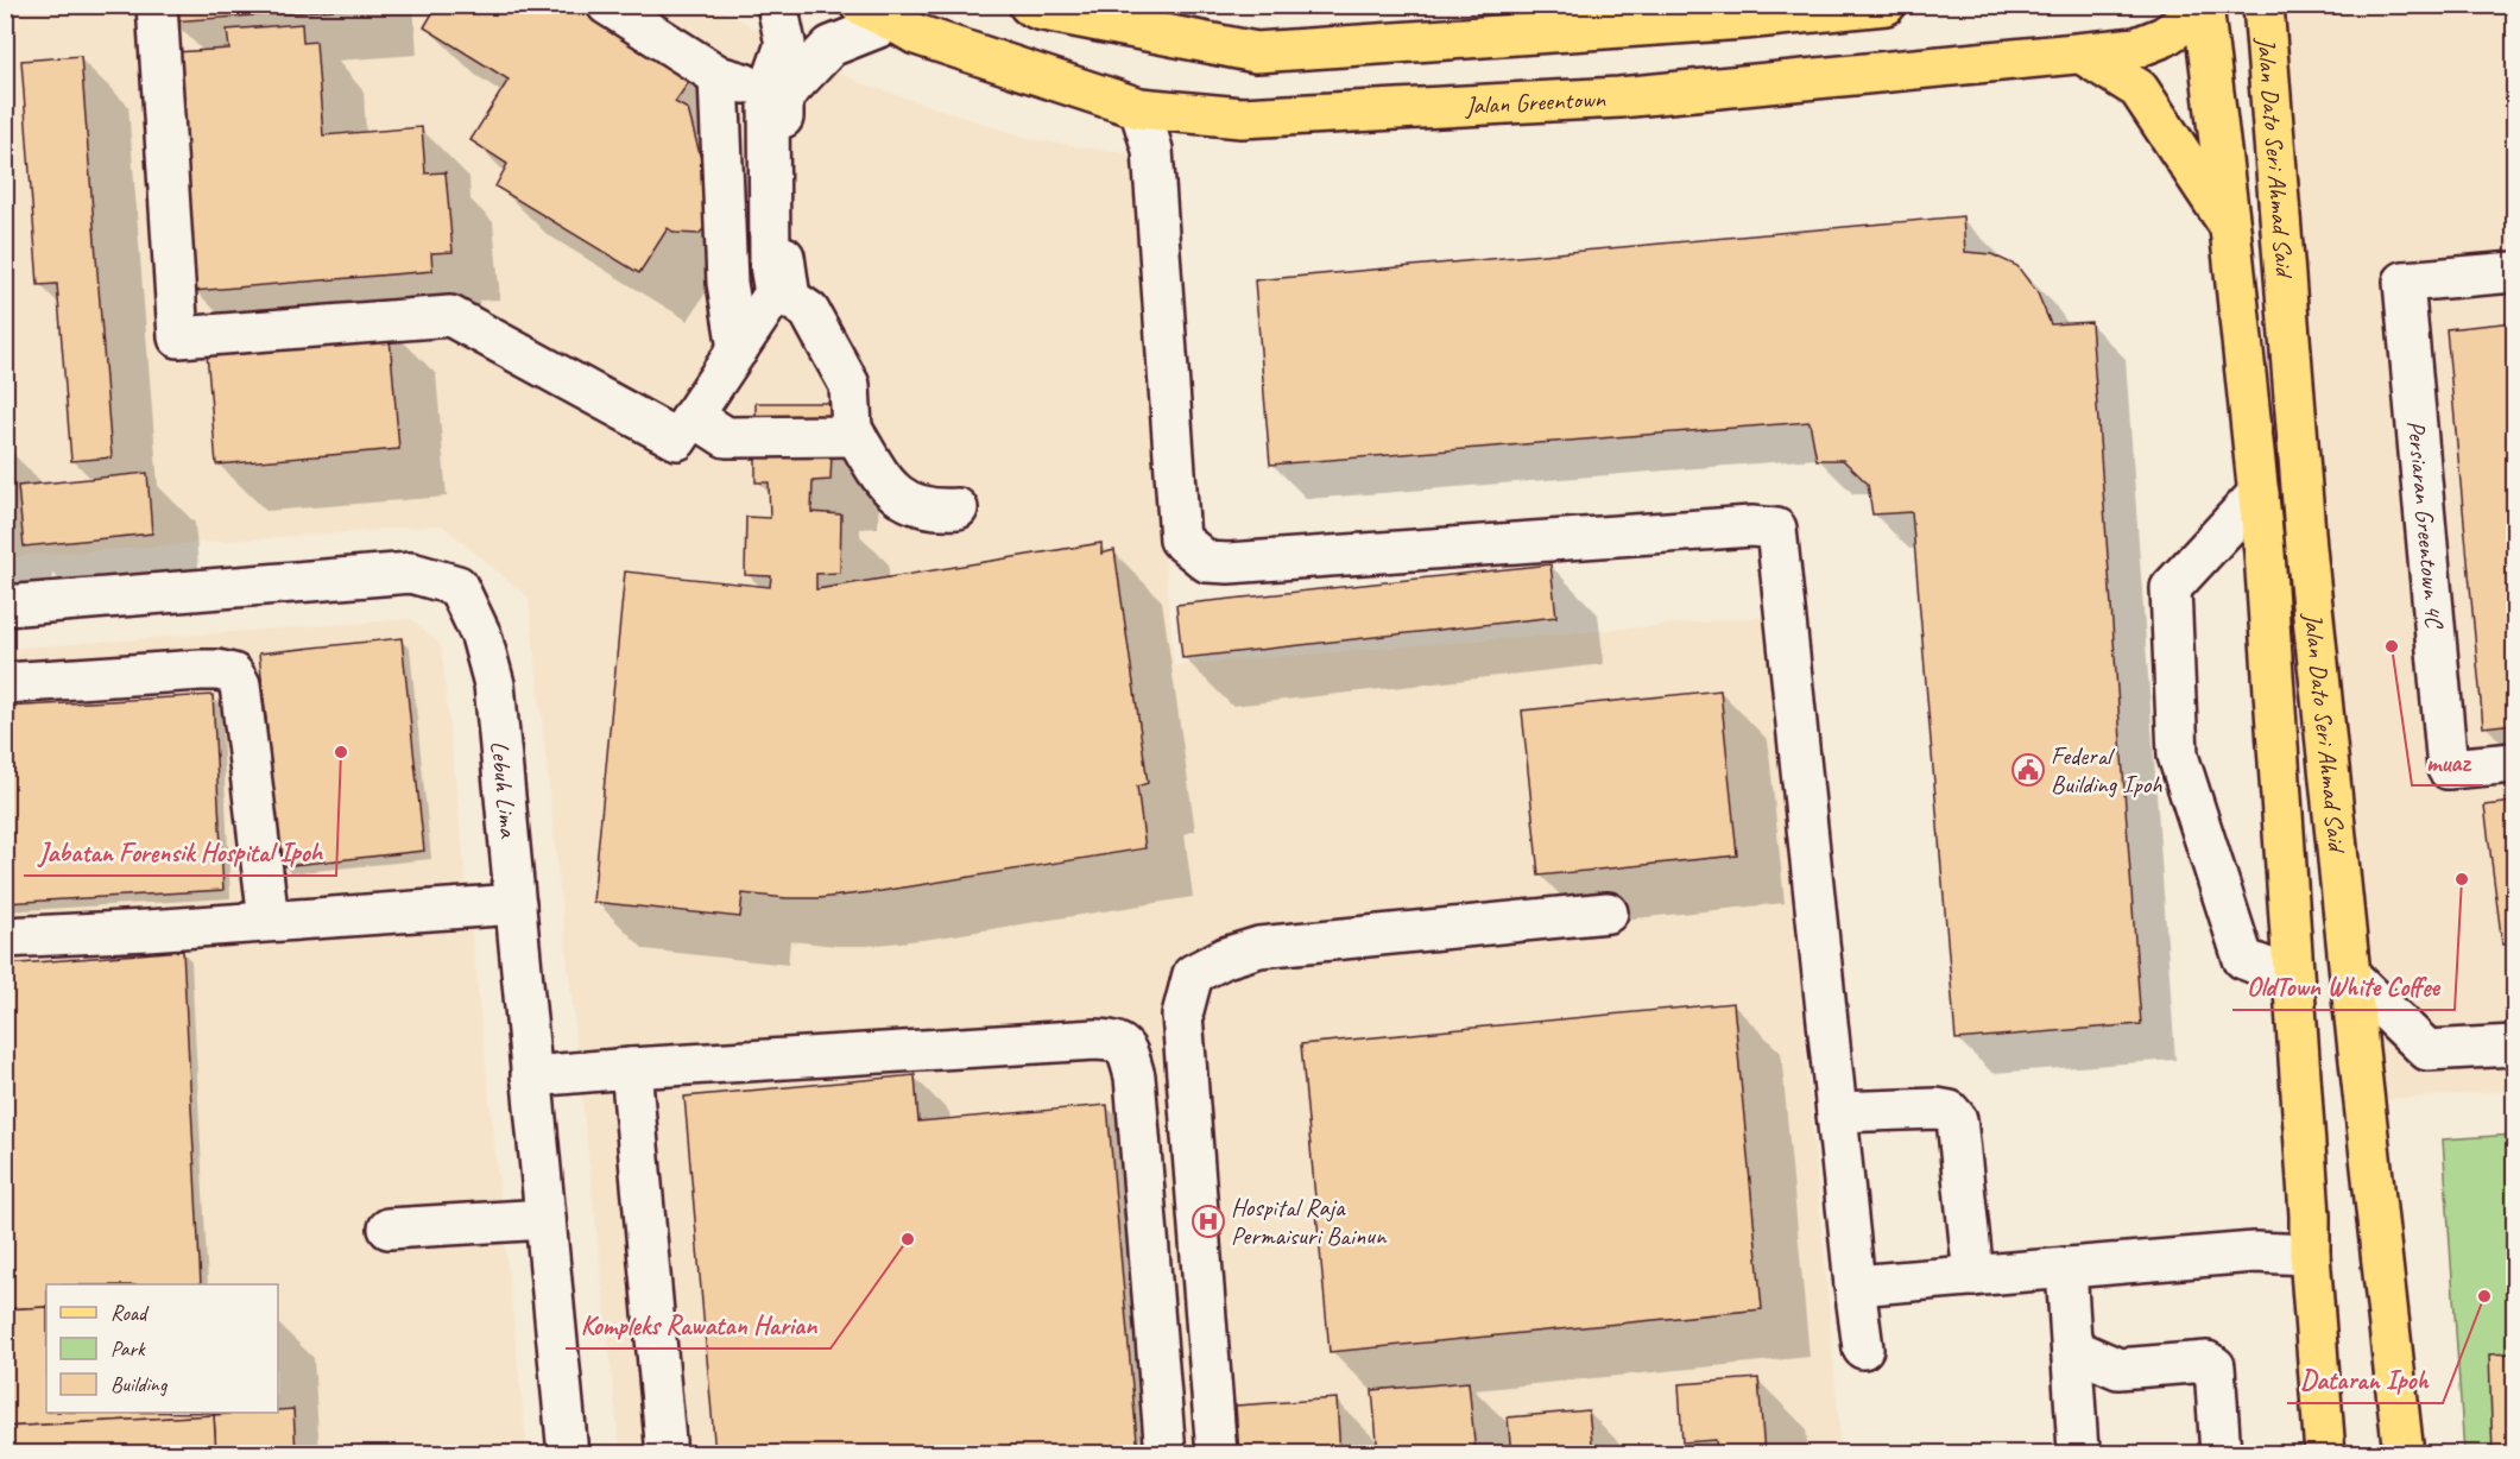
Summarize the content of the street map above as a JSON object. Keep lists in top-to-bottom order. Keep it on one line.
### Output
{"streets":{"main road":["Jalan Greentown","Jalan Dato Seri Ahmad Said"],"street":["Persiaran Greentown 4C","Lebuh Lima"]},"crossings":[["Jalan Greentown","Jalan Dato Seri Ahmad Said"]],"places":{"other":["muaz","Jabatan Forensik Hospital Ipoh","OldTown White Coffee","Kompleks Rawatan Harian","Dataran Ipoh"],"public building":["Federal Building Ipoh"],"hospital":["Hospital Raja Permaisuri Bainun"]},"legend":["Road","Park","Building"]}
